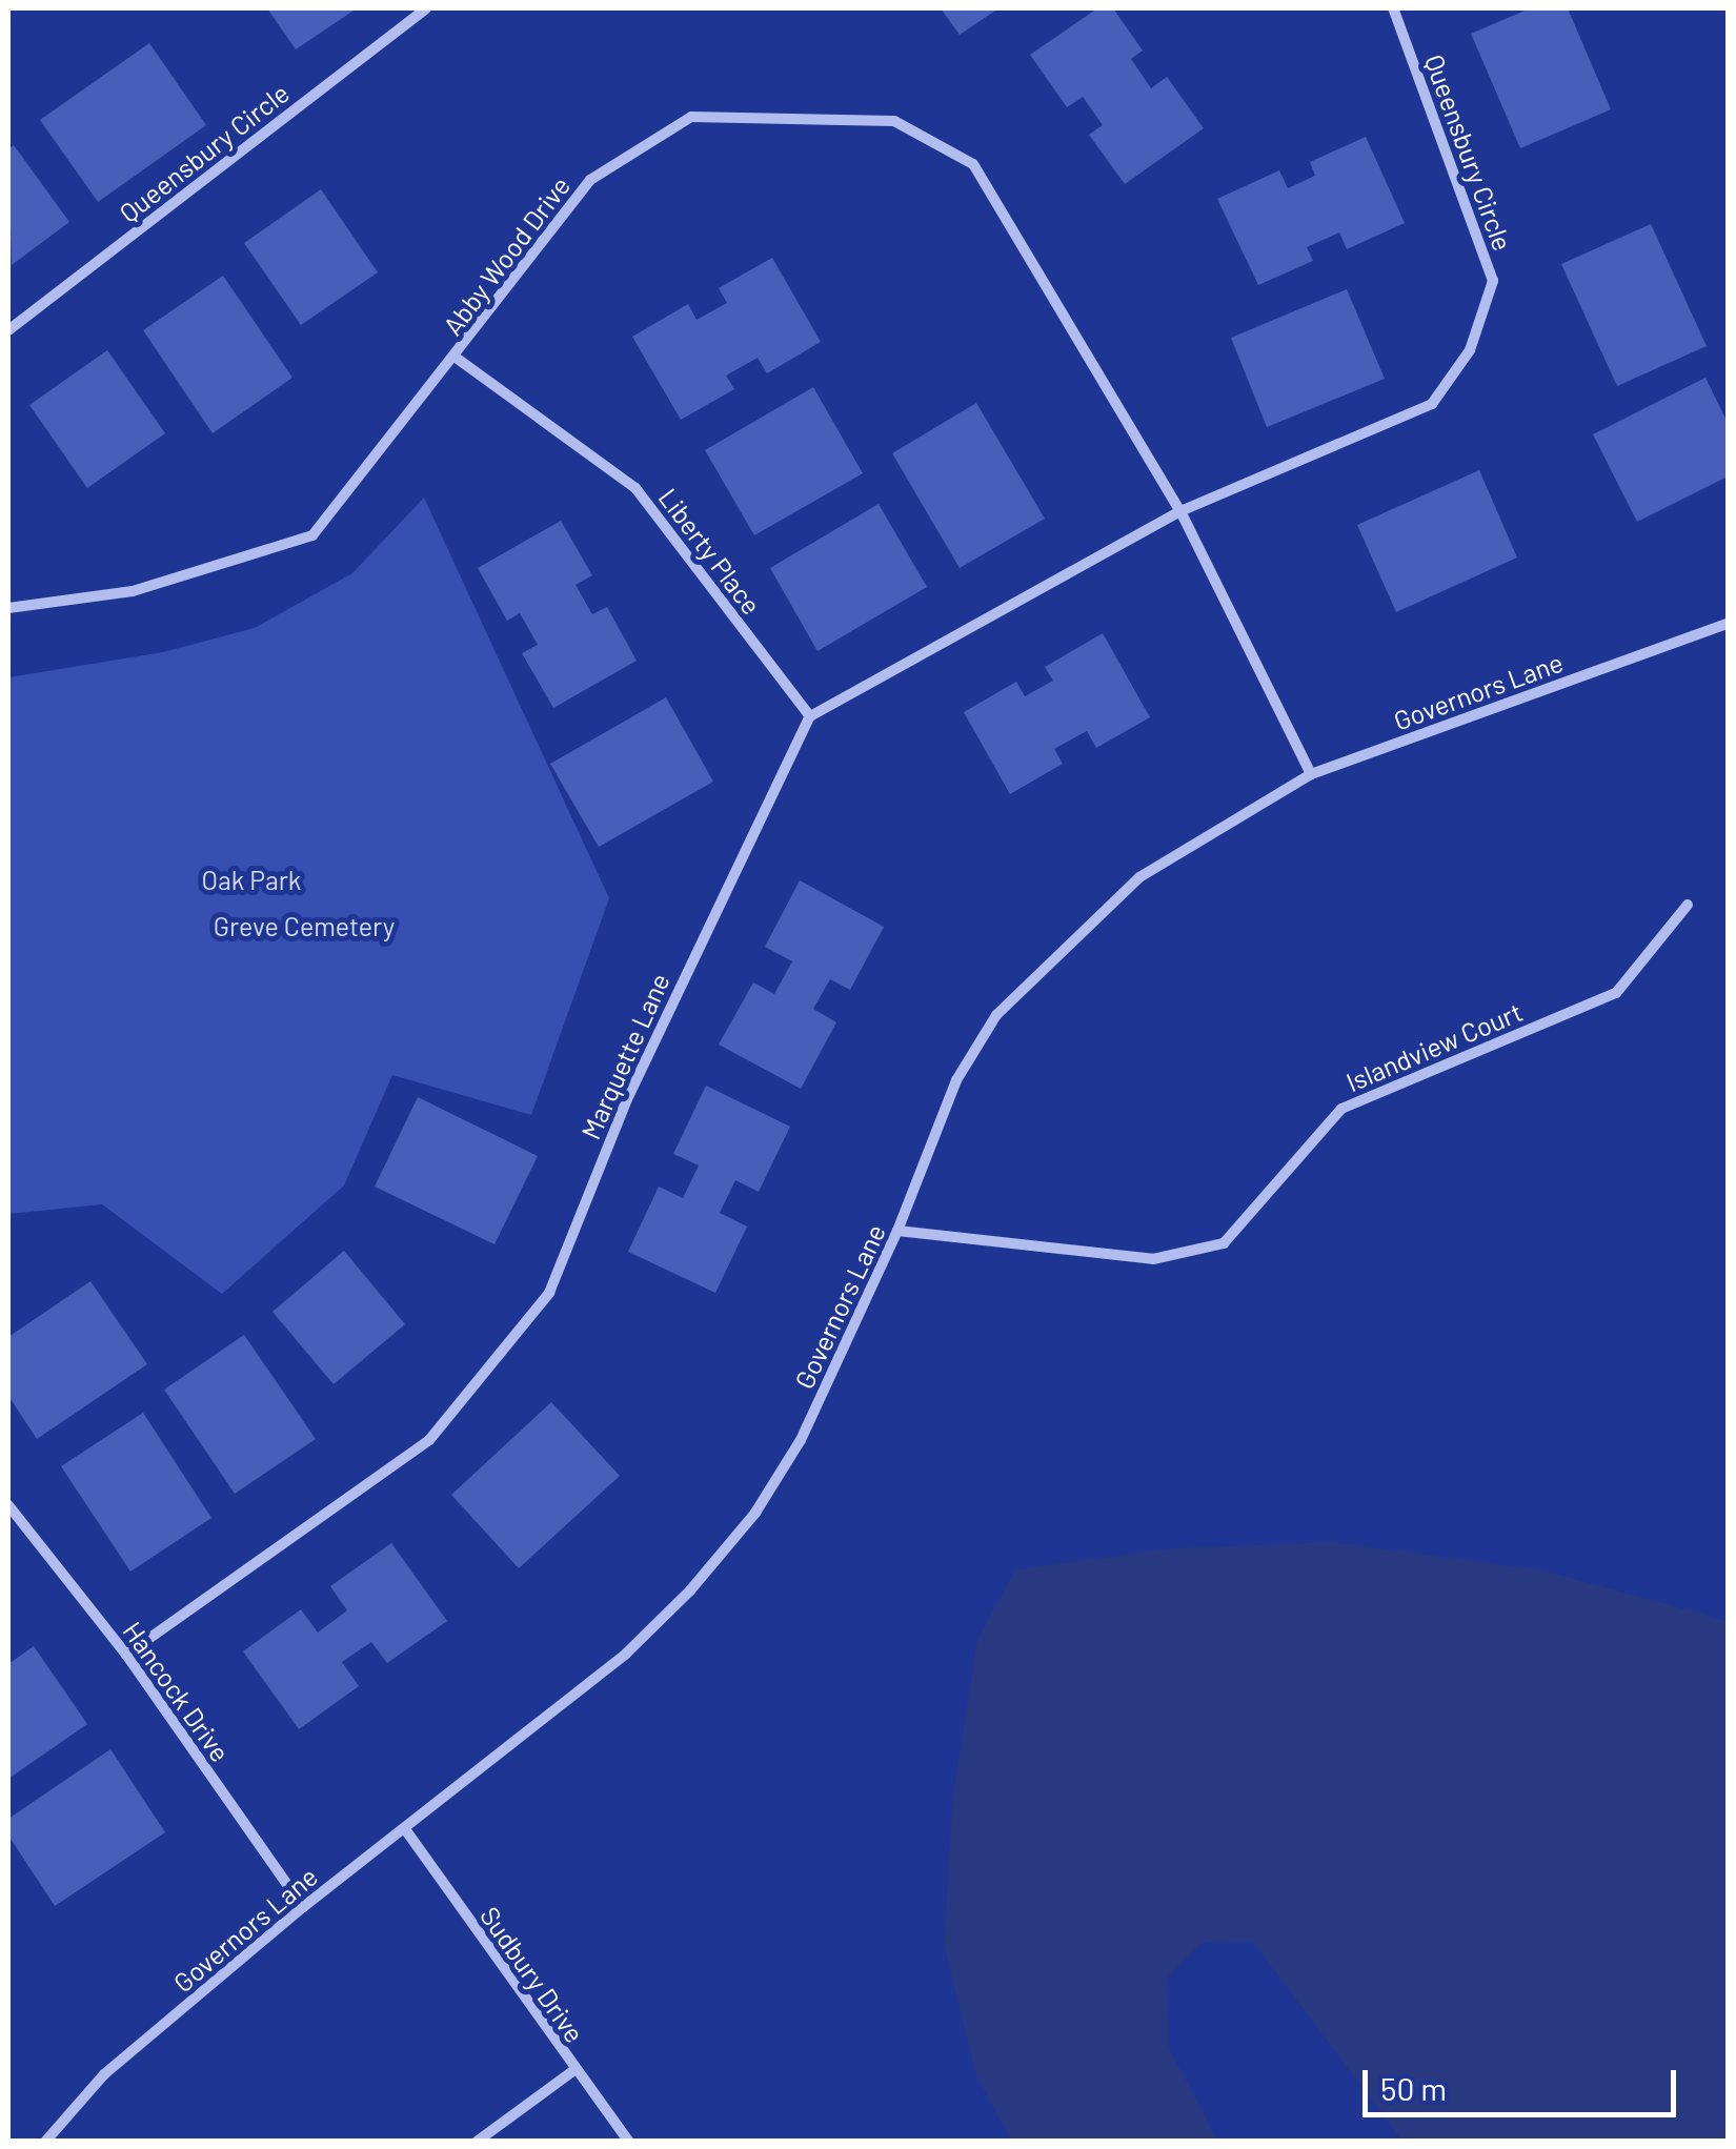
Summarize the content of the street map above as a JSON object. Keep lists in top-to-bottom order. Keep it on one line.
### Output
{"streets":{"street":["Queensbury Circle","Abby Wood Drive","Liberty Place","Governors Lane","Islandview Court","Marquette Lane","Hancock Drive","Sudbury Drive"]},"crossings":[["Queensbury Circle","Abby Wood Drive"],["Abby Wood Drive","Liberty Place"],["Abby Wood Drive","Governors Lane"],["Liberty Place","Marquette Lane"],["Governors Lane","Islandview Court"],["Governors Lane","Hancock Drive"],["Governors Lane","Sudbury Drive"],["Marquette Lane","Hancock Drive"]],"parks":["Oak Park","Greve Cemetery"],"scale_bar":"50 m"}
